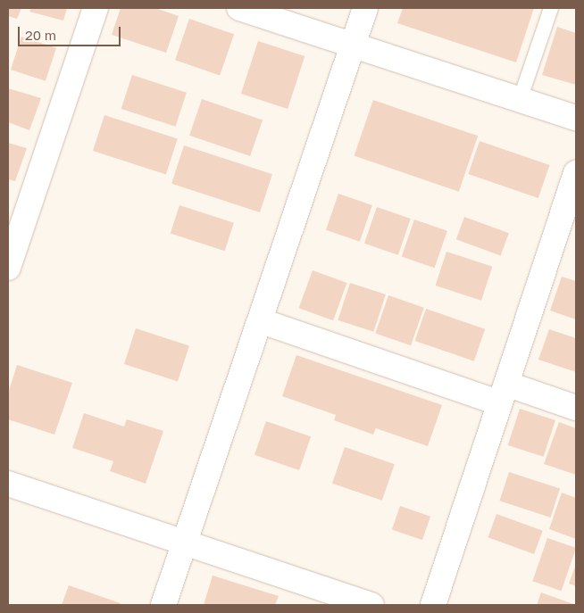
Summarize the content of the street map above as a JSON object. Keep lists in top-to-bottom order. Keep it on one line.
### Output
{"scale_bar":"20 m"}
